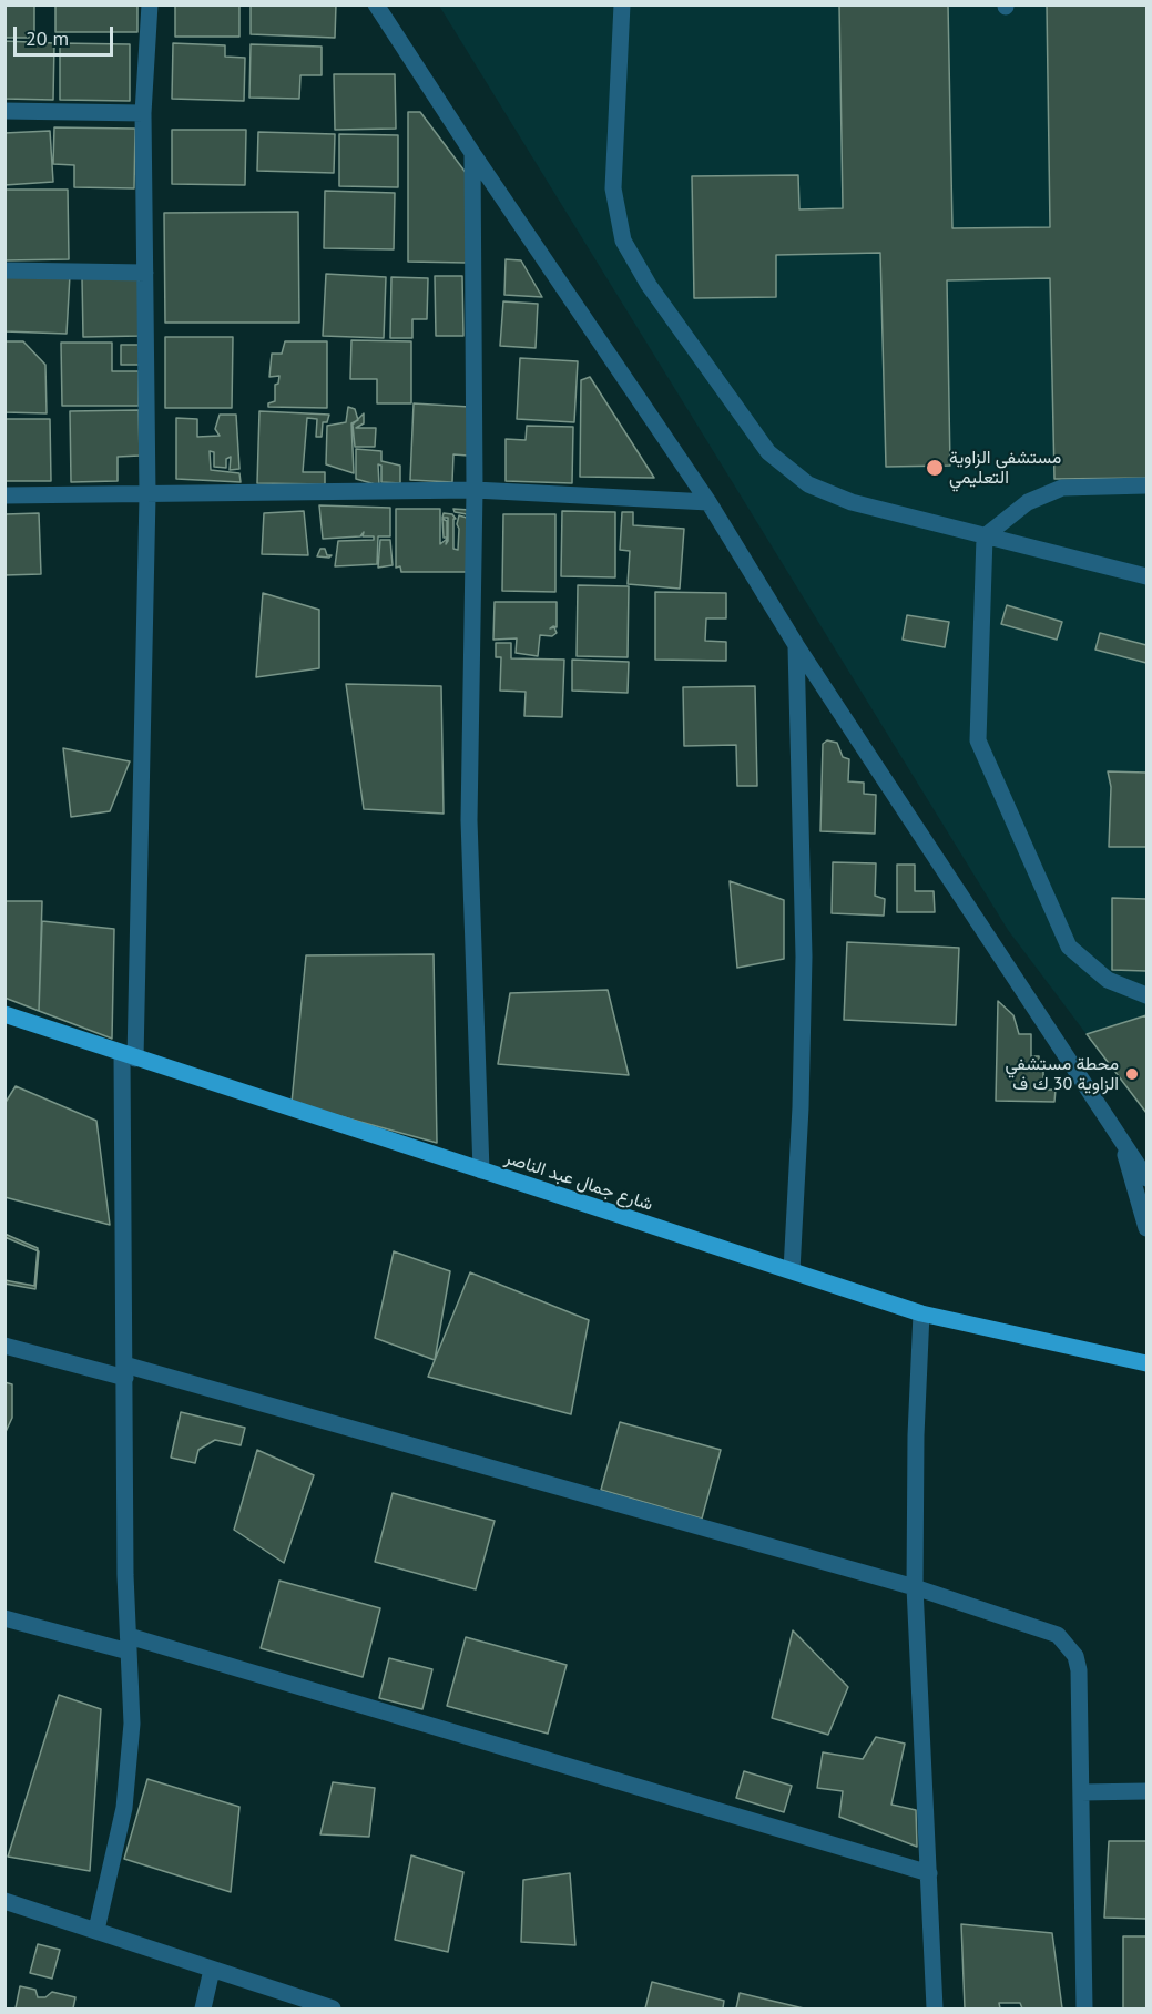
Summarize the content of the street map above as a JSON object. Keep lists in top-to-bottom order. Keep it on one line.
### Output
{"streets":{"main road":["شارع جمال عبد الناصر"]},"places":["مستشفى الزاوية التعليمي","محطة مستشفي الزاوية 30 ك ف"],"scale_bar":"20 m"}
